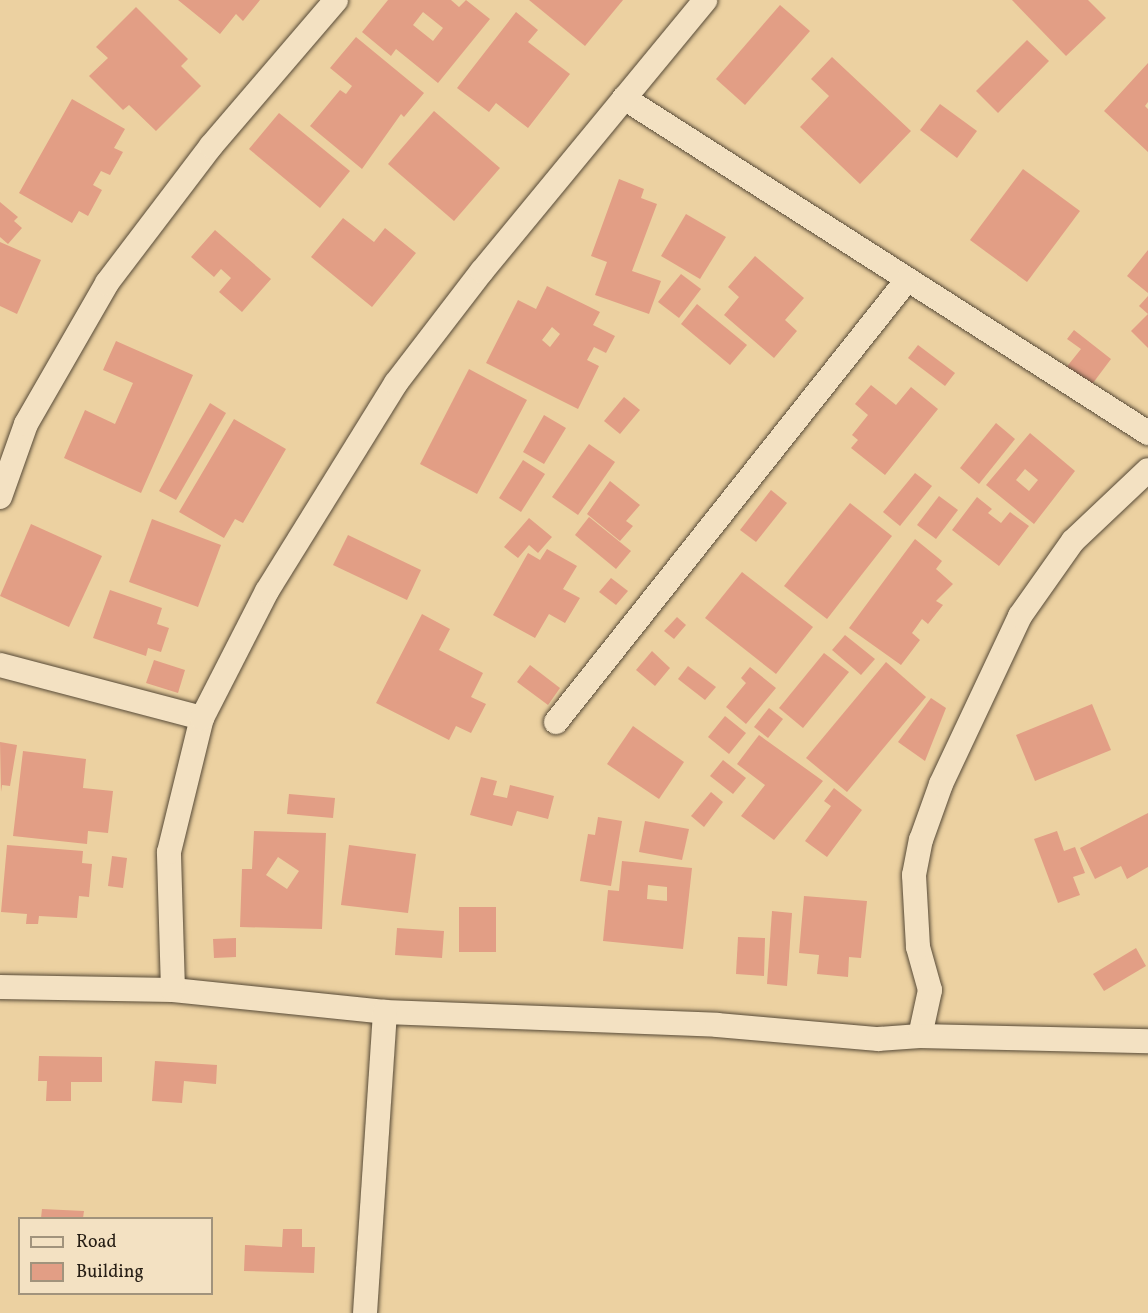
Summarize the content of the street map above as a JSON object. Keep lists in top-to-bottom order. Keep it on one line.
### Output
{"legend":["Road","Building"]}
